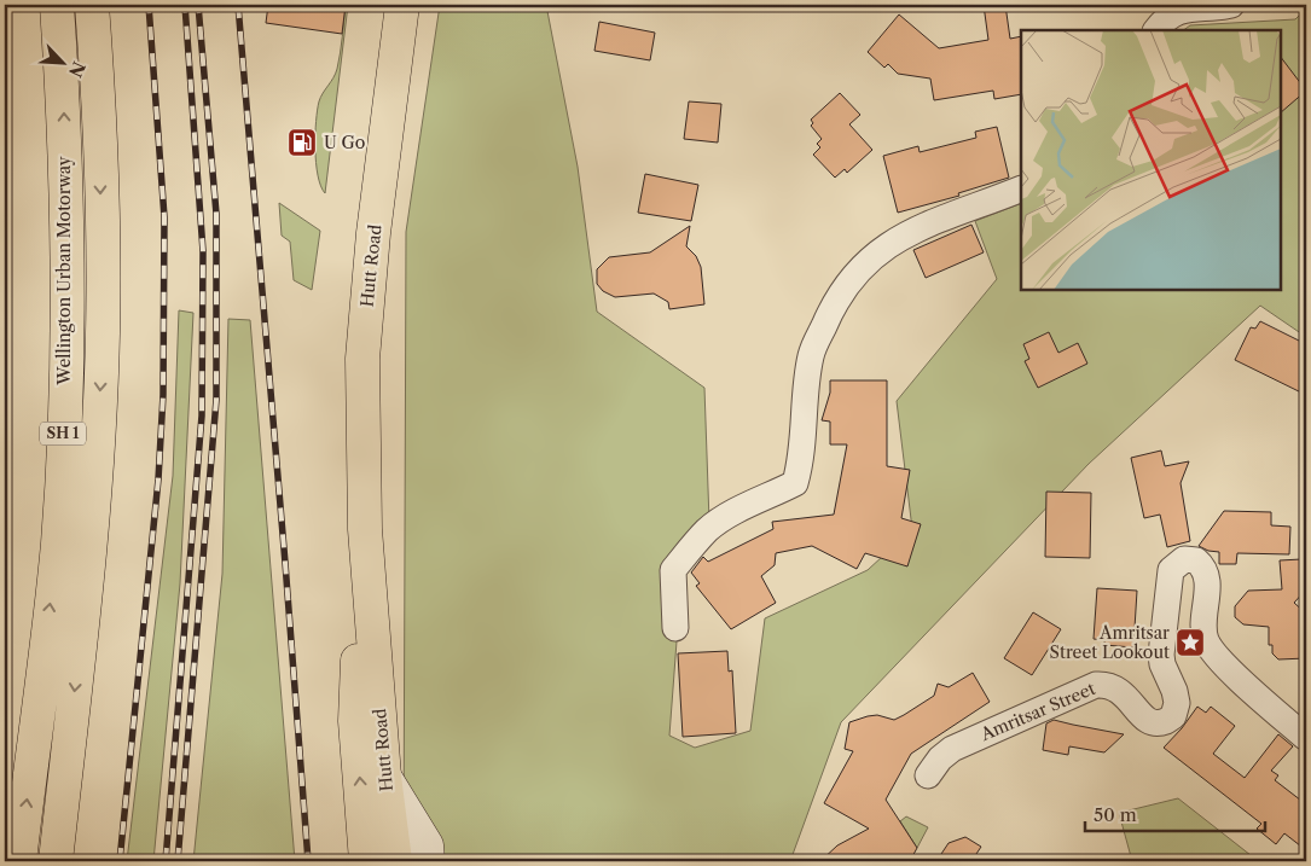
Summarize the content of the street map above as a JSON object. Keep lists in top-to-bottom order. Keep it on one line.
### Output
{"streets":{"main road":["Hutt Road","Wellington Urban Motorway","SH 1"],"street":["Amritsar Street"]},"places":{"fuel station":["U Go"],"place":["Amritsar Street Lookout"]},"scale_bar":"50 m","north":"bottom right"}
